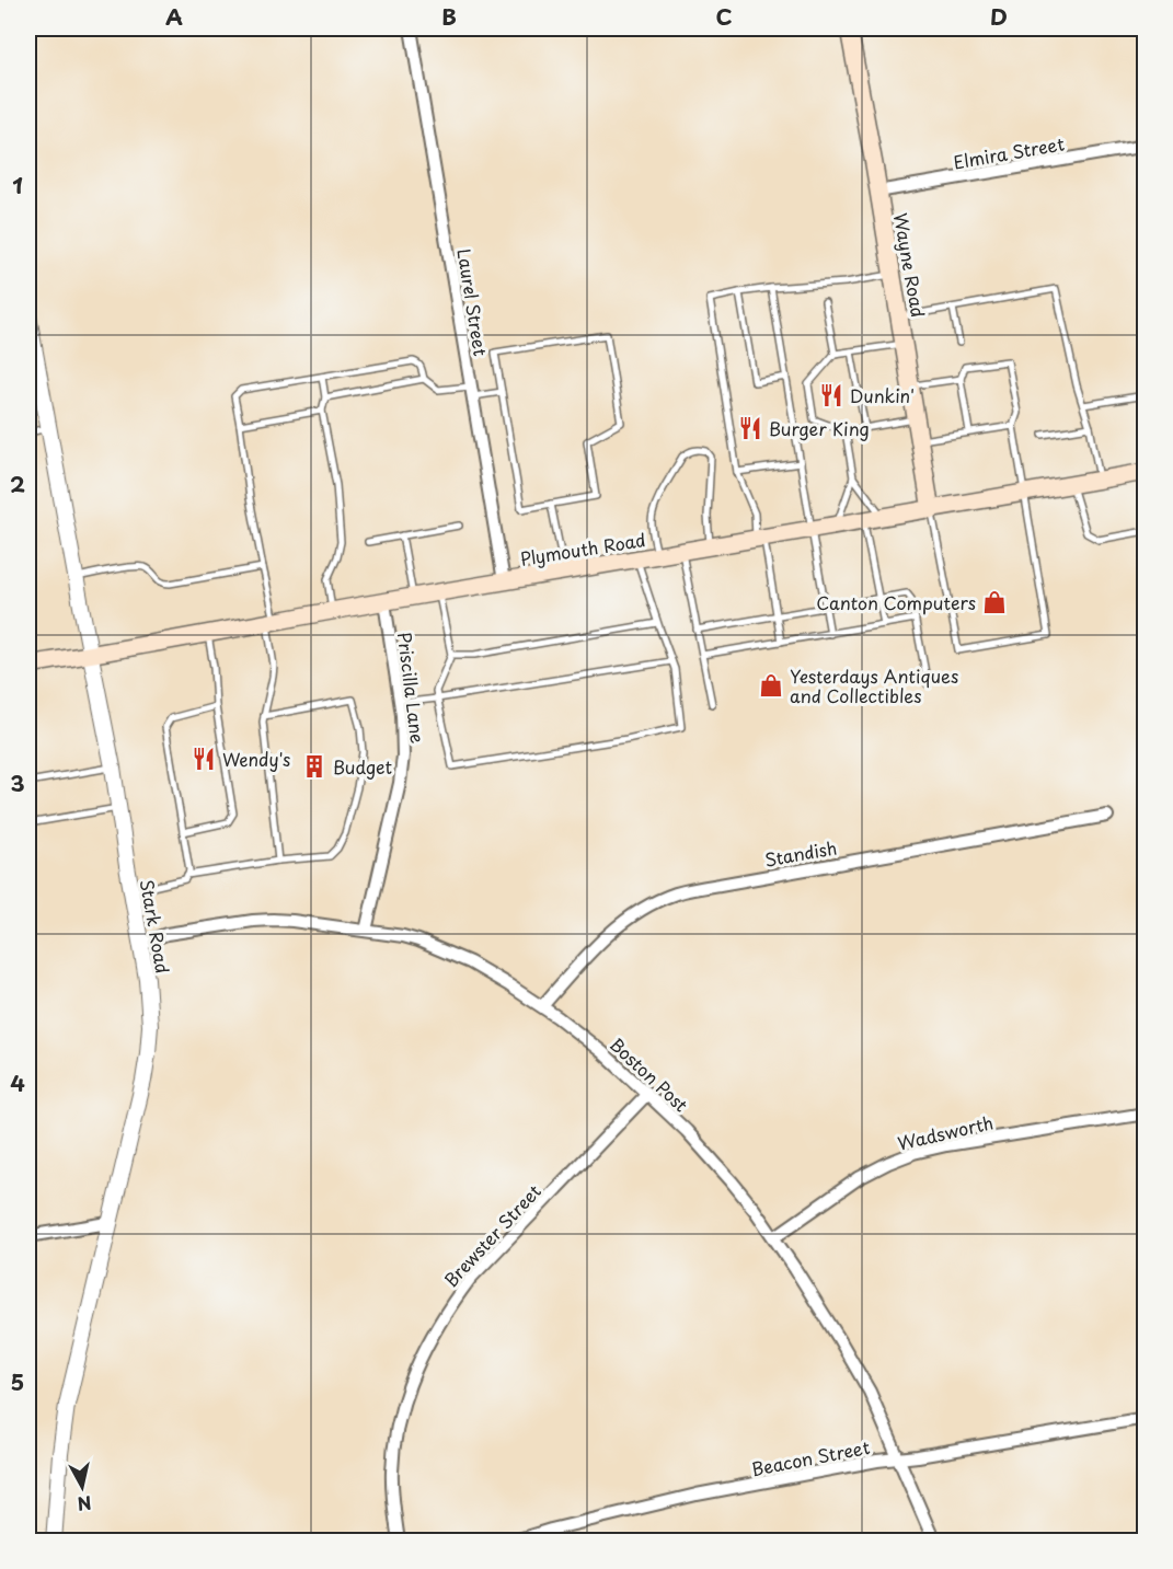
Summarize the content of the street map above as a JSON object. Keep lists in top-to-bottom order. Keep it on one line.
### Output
{"streets":{"main road":["Wayne Road","Plymouth Road"],"street":["Elmira Street","Laurel Street","Priscilla Lane","Standish","Stark Road","Boston Post","Wadsworth","Brewster Street","Beacon Street"]},"crossings":[["Elmira Street","Wayne Road"],["Wayne Road","Plymouth Road"],["Laurel Street","Plymouth Road"],["Plymouth Road","Priscilla Lane"],["Plymouth Road","Stark Road"],["Priscilla Lane","Boston Post"],["Standish","Boston Post"],["Stark Road","Boston Post"],["Boston Post","Wadsworth"],["Boston Post","Brewster Street"],["Boston Post","Beacon Street"]],"places":{"restaurant":["Dunkin'","Burger King","Wendy's"],"shop":["Canton Computers","Yesterdays Antiques and Collectibles"],"building":["Budget"]},"north":"bottom","grid":{"columns":["A","B","C","D"],"rows":["1","2","3","4","5"]}}
